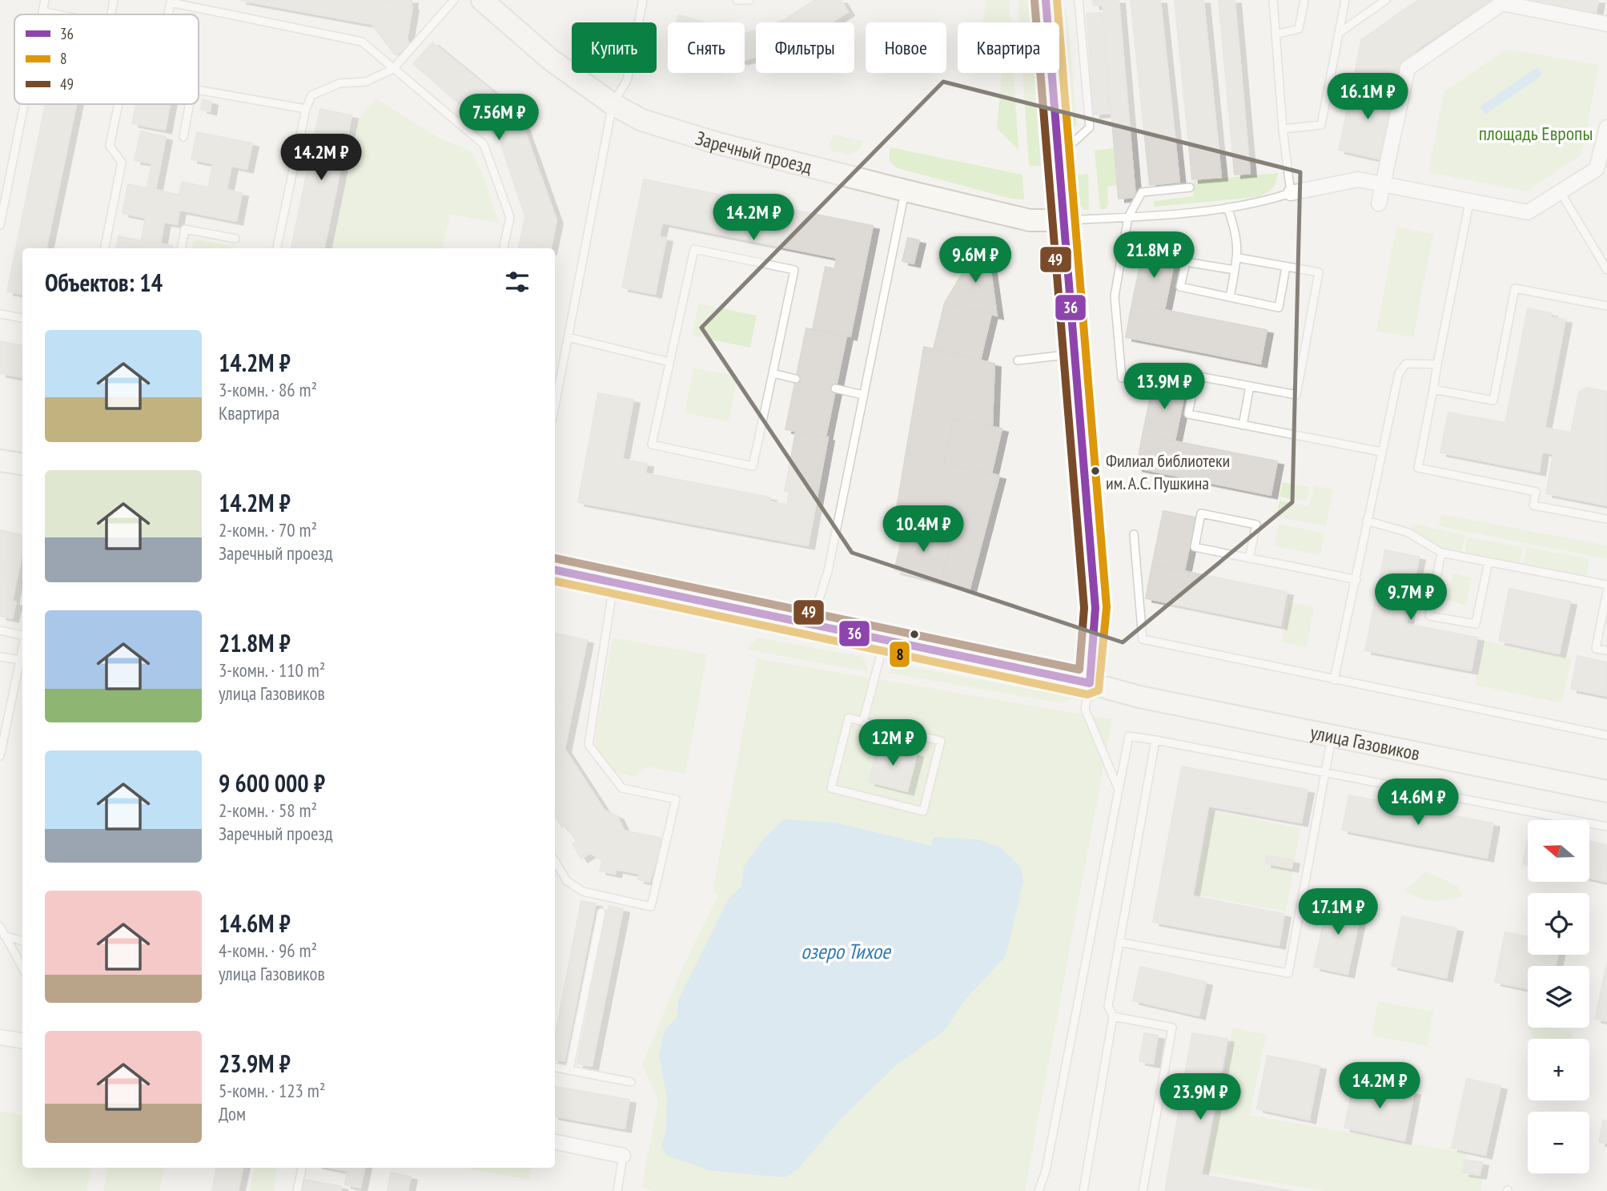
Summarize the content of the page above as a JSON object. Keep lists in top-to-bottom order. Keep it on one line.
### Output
{"streets":{"main road":["Заречный проезд","улица Газовиков"]},"water":["озеро Тихое"],"parks":["площадь Европы"],"places":["Филиал библиотеки им. А.С. Пушкина"],"lines":["transit line 36","transit line 8","transit line 49"],"legend":["36","8","49"],"north":"left","page":{"chip":["Купить","Снять","Фильтры","Новое","Квартира"],"price":["16.1M ₽","7.56M ₽","14.2M ₽","14.2M ₽","21.8M ₽","9.6M ₽","13.9M ₽","10.4M ₽","9.7M ₽","12M ₽","14.6M ₽","17.1M ₽","14.2M ₽","23.9M ₽"],"heading":"Объектов: 14","list":[{"name":"14.2M ₽","note":"3-комн. · 86 m² · Квартира"},{"name":"14.2M ₽","note":"2-комн. · 70 m² · Заречный проезд"},{"name":"21.8M ₽","note":"3-комн. · 110 m² · улица Газовиков"},{"name":"9 600 000 ₽","note":"2-комн. · 58 m² · Заречный проезд"},{"name":"14.6M ₽","note":"4-комн. · 96 m² · улица Газовиков"},{"name":"23.9M ₽","note":"5-комн. · 123 m² · Дом"}],"map_buttons":["+","−"]}}
